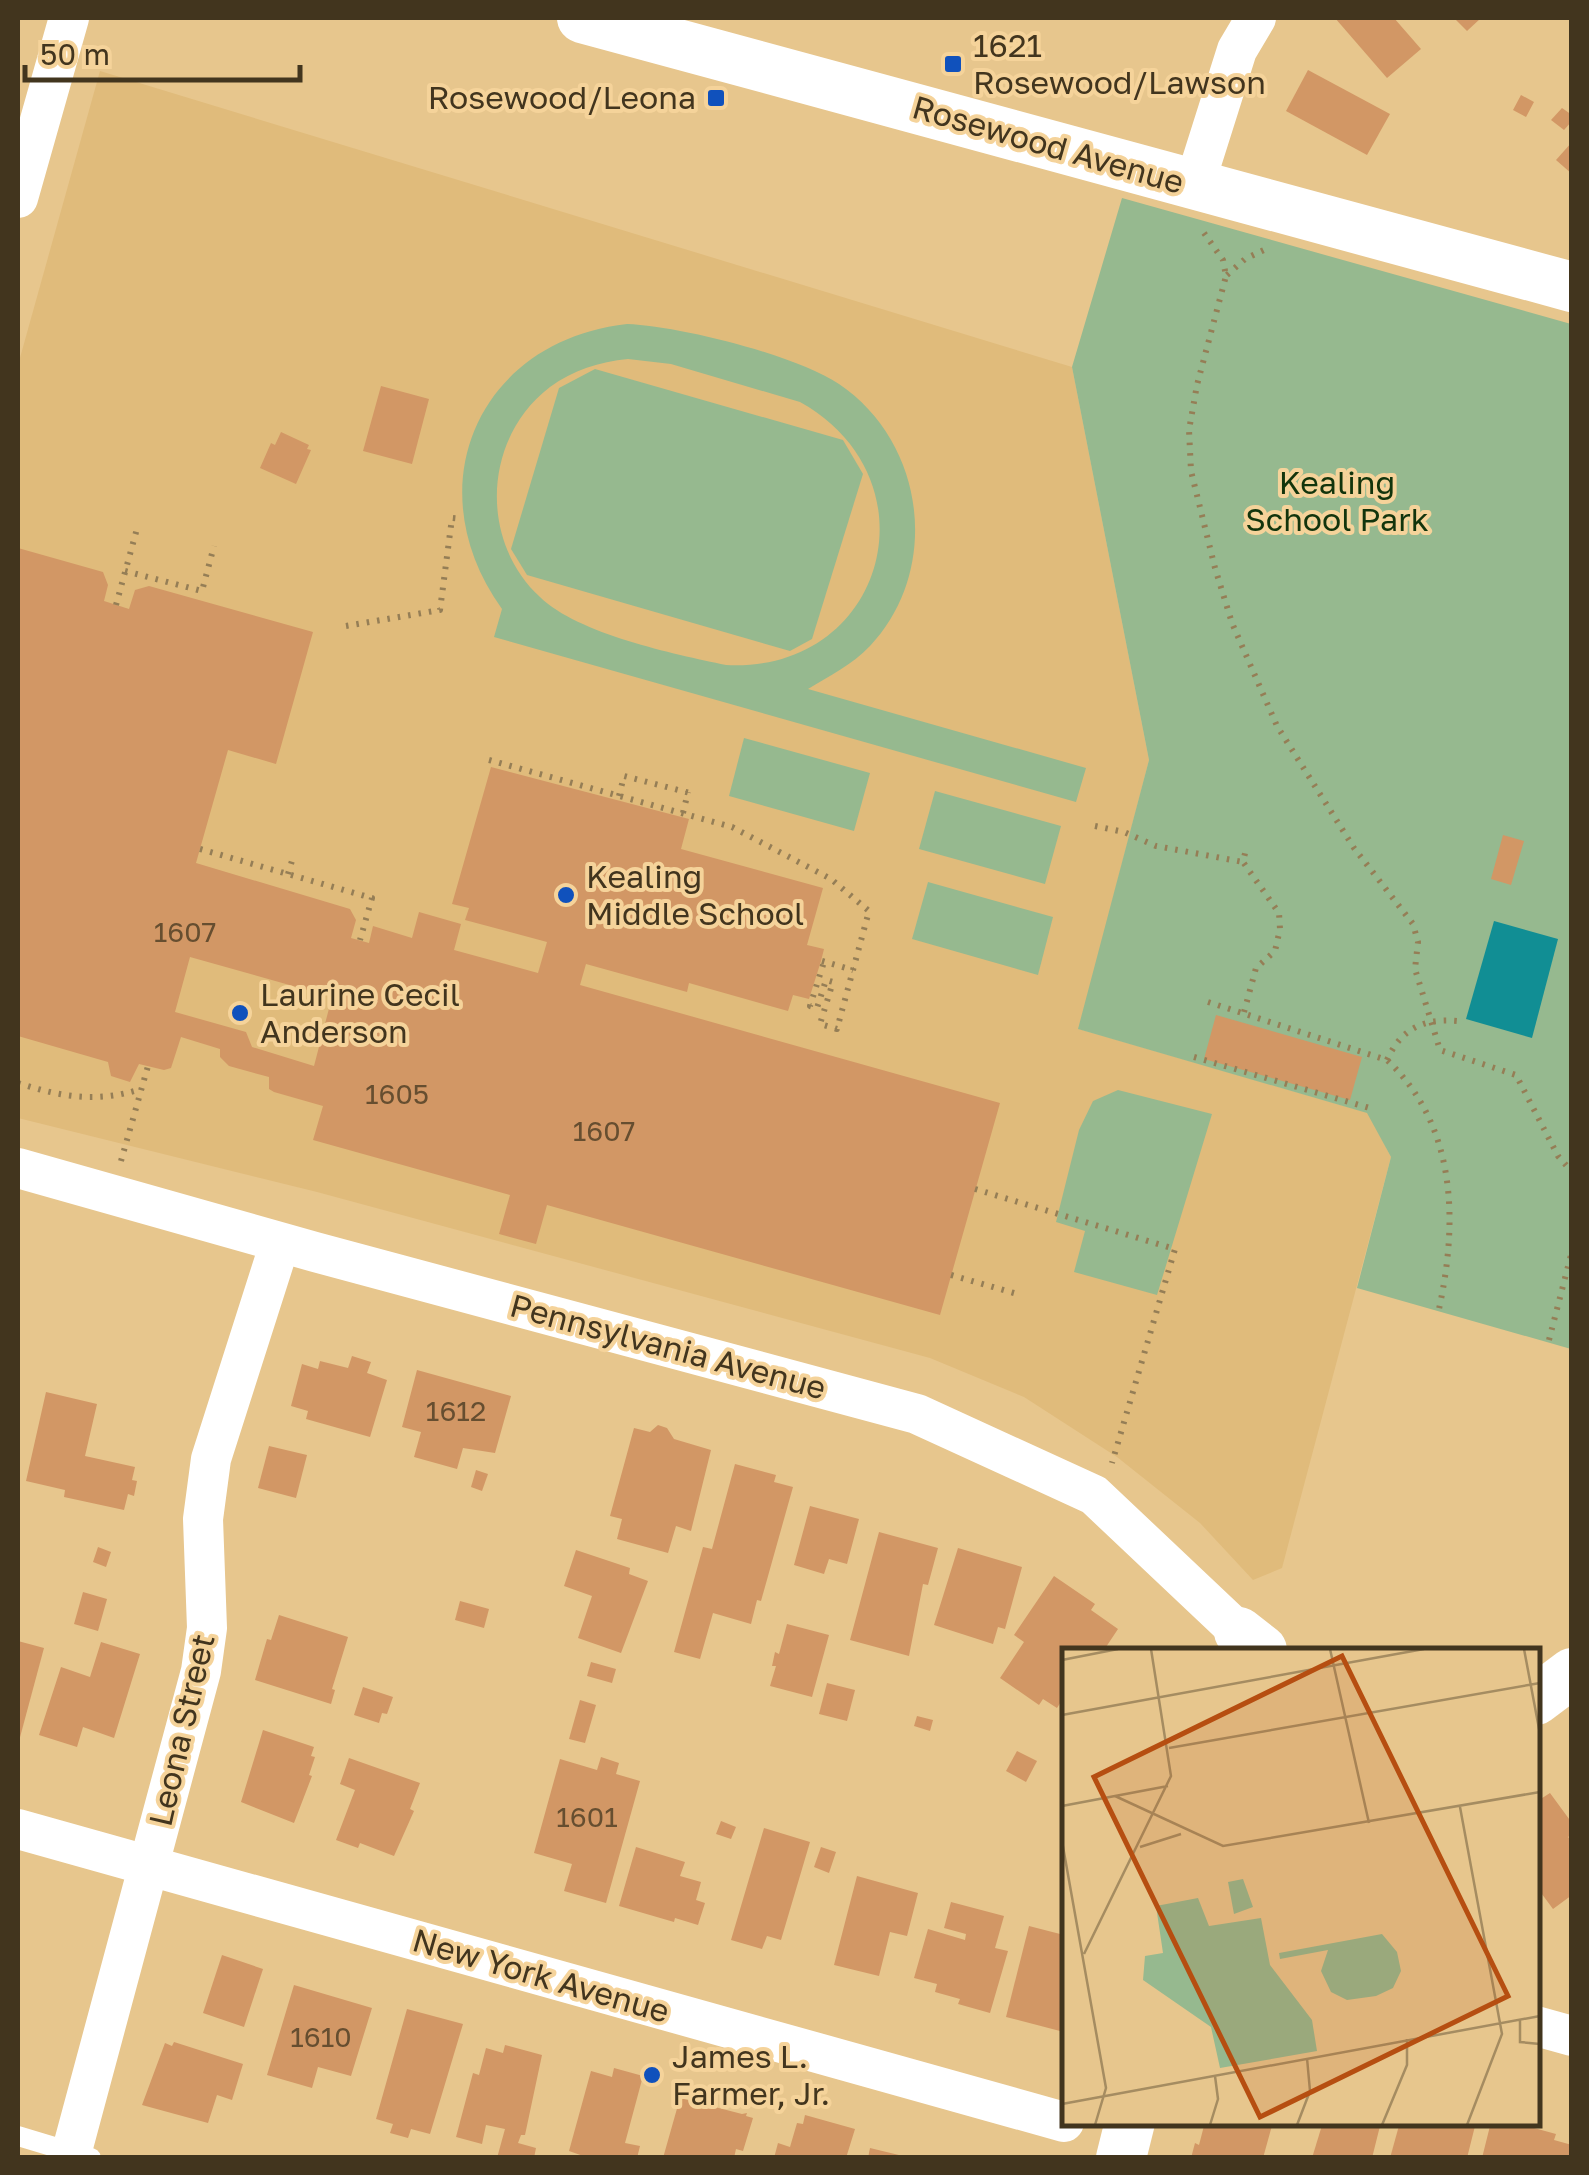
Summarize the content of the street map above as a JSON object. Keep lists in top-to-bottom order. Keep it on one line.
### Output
{"streets":{"street":["Rosewood Avenue","Pennsylvania Avenue","Leona Street","New York Avenue"]},"crossings":[["Pennsylvania Avenue","Leona Street"],["Leona Street","New York Avenue"]],"parks":["Kealing School Park"],"places":{"transit":["1621 Rosewood/Lawson","Rosewood/Leona"],"other":["Kealing Middle School","Laurine Cecil Anderson","James L. Farmer, Jr."]},"house_numbers":["1607","1605","1607","1612","1601","1610"],"scale_bar":"50 m"}
